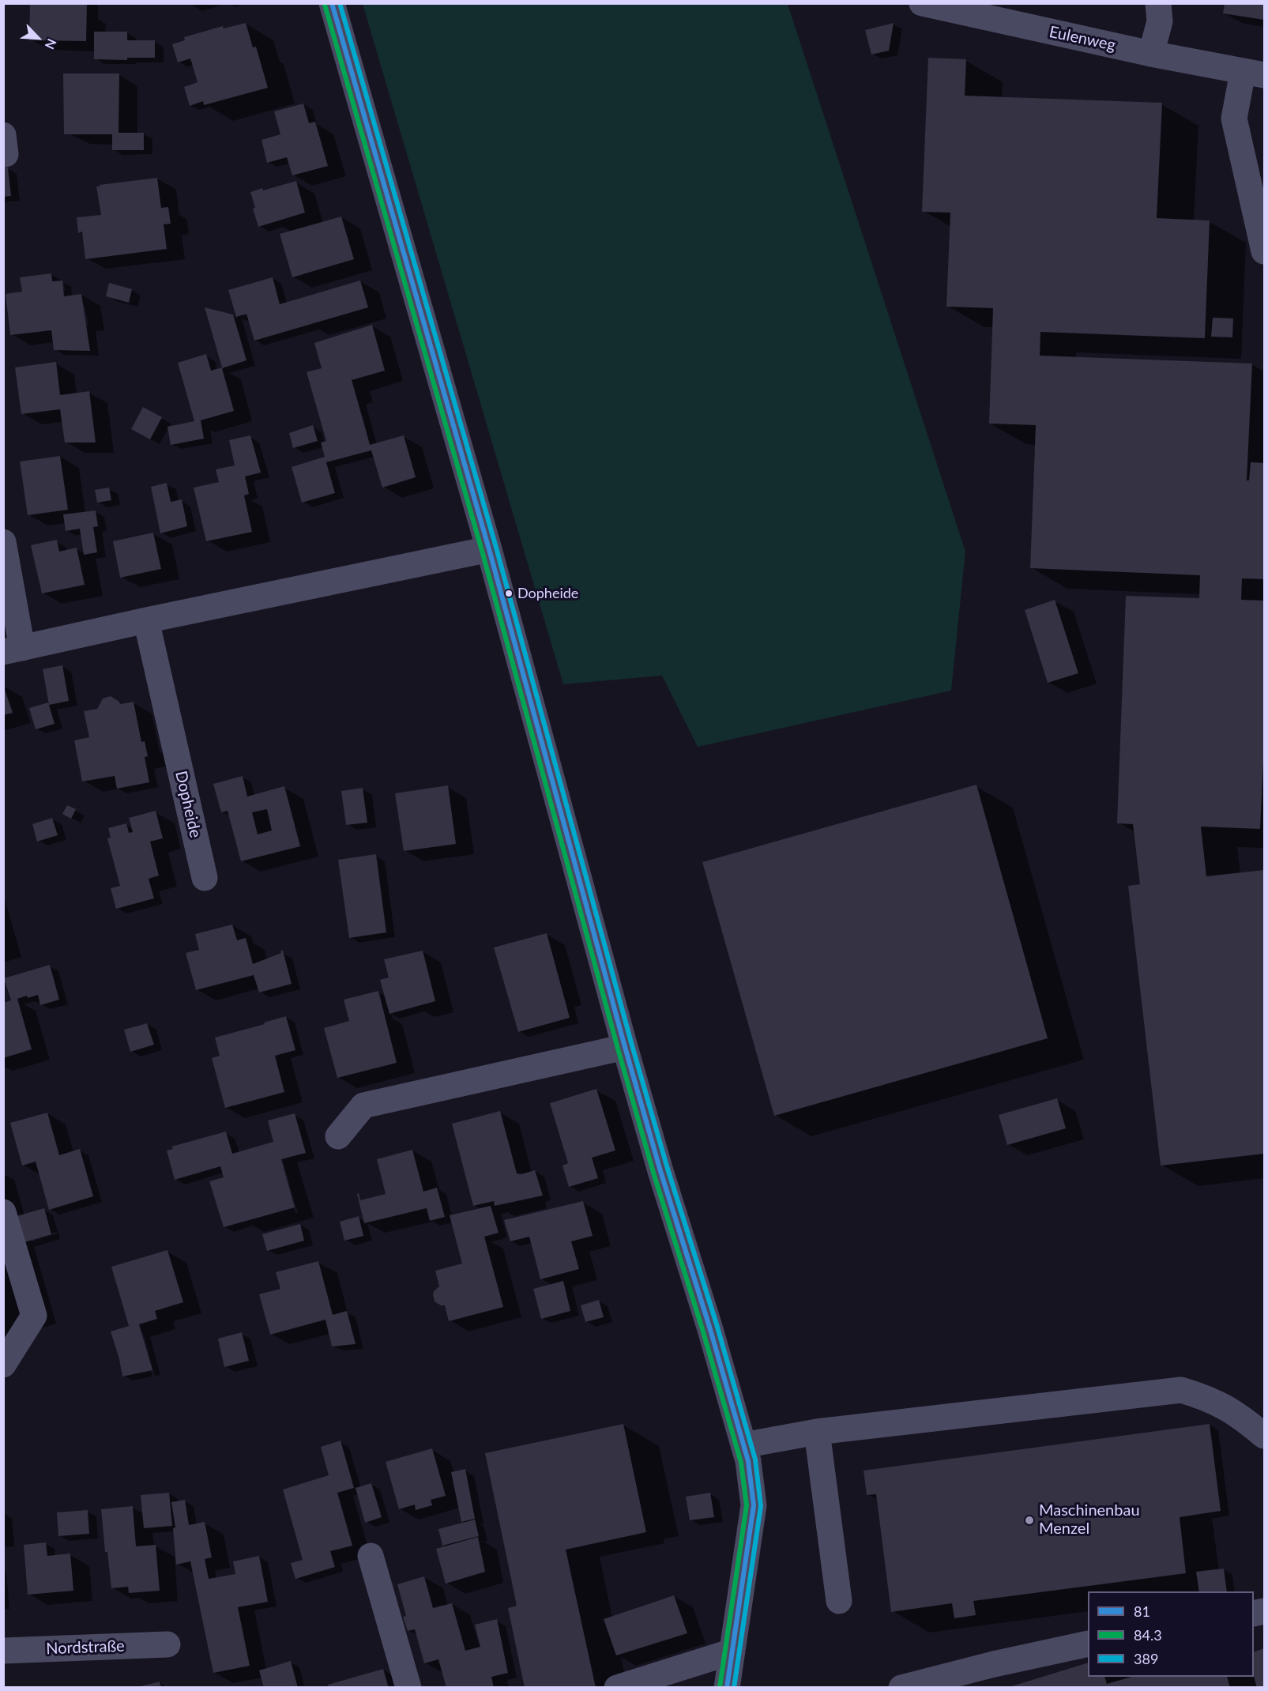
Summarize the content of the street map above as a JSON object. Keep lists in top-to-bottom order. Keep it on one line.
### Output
{"streets":{"street":["Eulenweg","Dopheide","Nordstraße"]},"places":["Dopheide","Maschinenbau Menzel"],"lines":["transit line 81","transit line 389","transit line 84.3"],"legend":["81","84.3","389"],"north":"bottom right"}
